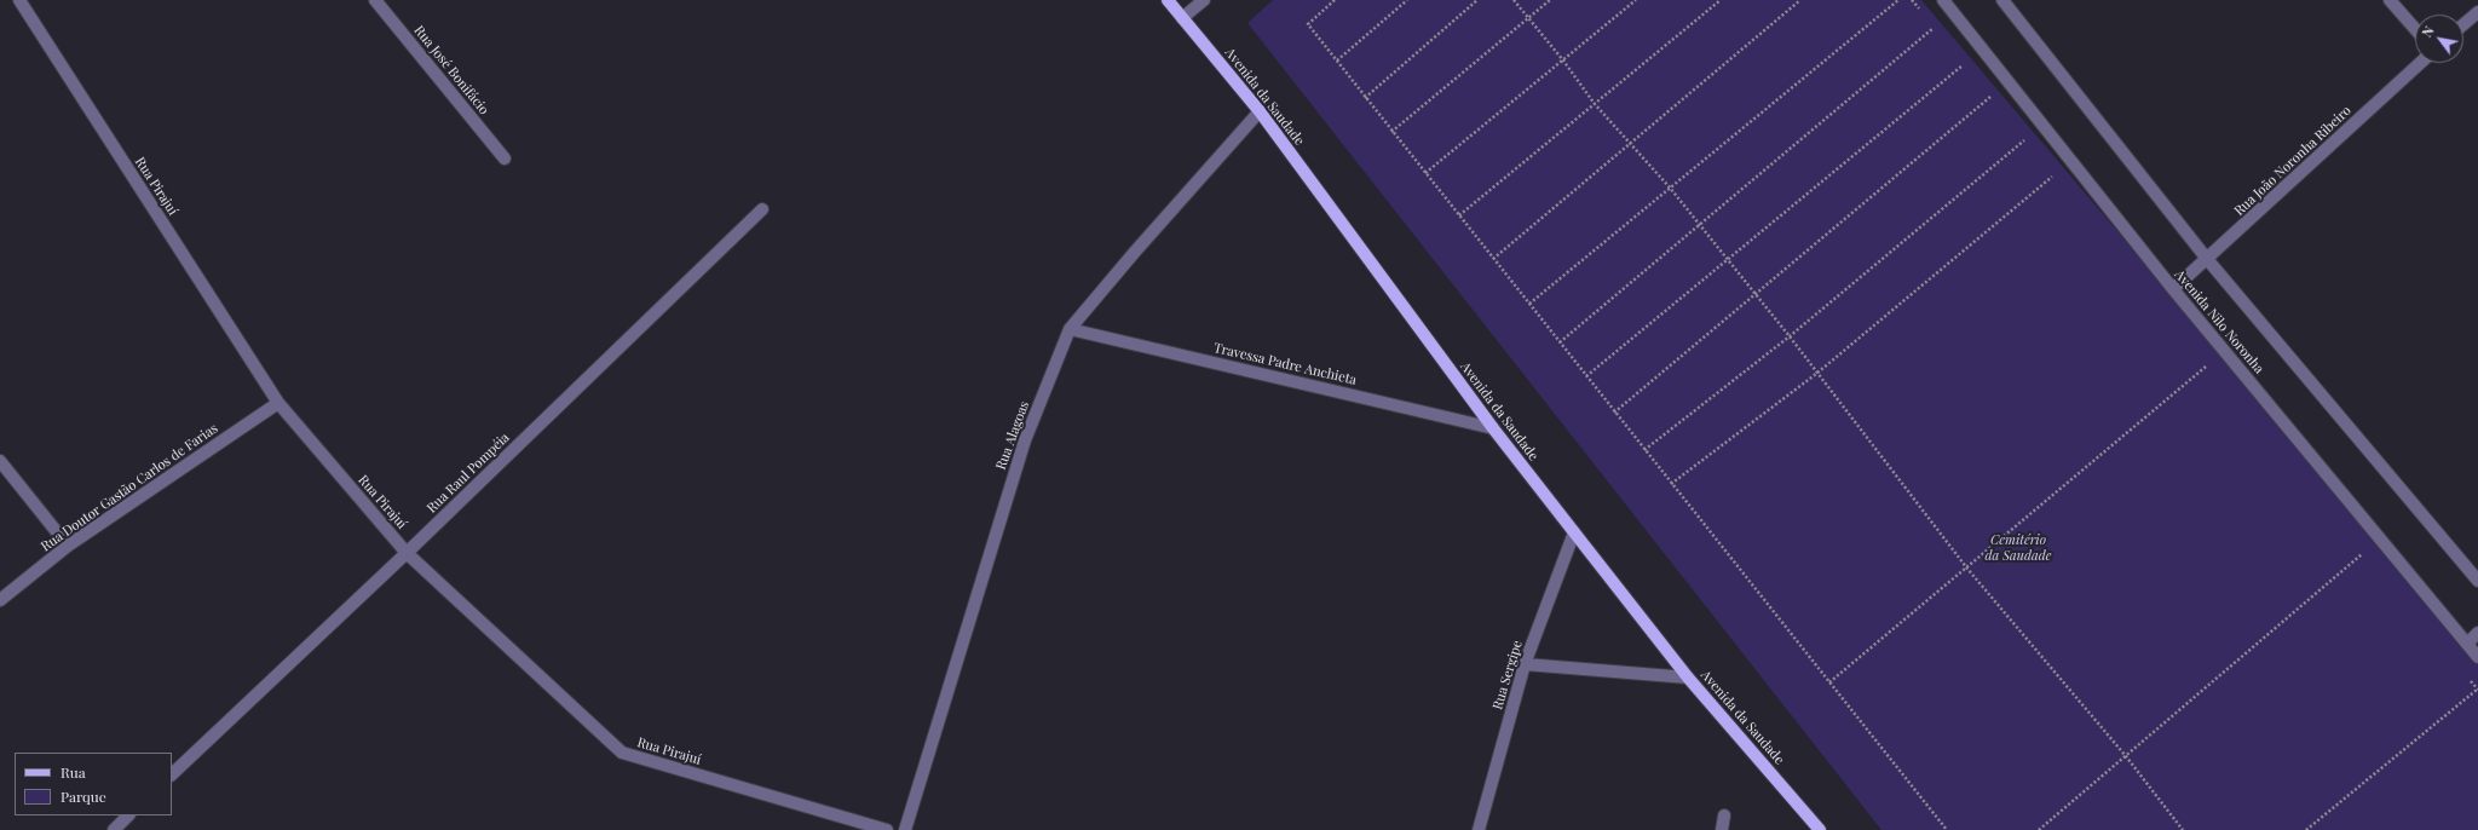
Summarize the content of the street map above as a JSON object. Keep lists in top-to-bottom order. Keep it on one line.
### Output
{"streets":{"main road":["Avenida da Saudade"],"street":["Rua José Bonifácio","Rua João Noronha Ribeiro","Rua Pirajuí","Avenida Nilo Noronha","Travessa Padre Anchieta","Rua Alagoas","Rua Raul Pompéia","Rua Doutor Gastão Carlos de Farias","Rua Sergipe"]},"crossings":[["Avenida da Saudade","Travessa Padre Anchieta"],["Avenida da Saudade","Rua Alagoas"],["Avenida da Saudade","Rua Sergipe"],["Rua João Noronha Ribeiro","Avenida Nilo Noronha"],["Rua Pirajuí","Rua Raul Pompéia"],["Rua Pirajuí","Rua Doutor Gastão Carlos de Farias"],["Travessa Padre Anchieta","Rua Alagoas"]],"parks":["Cemitério da Saudade"],"legend":["Rua","Parque"],"north":"top left"}
